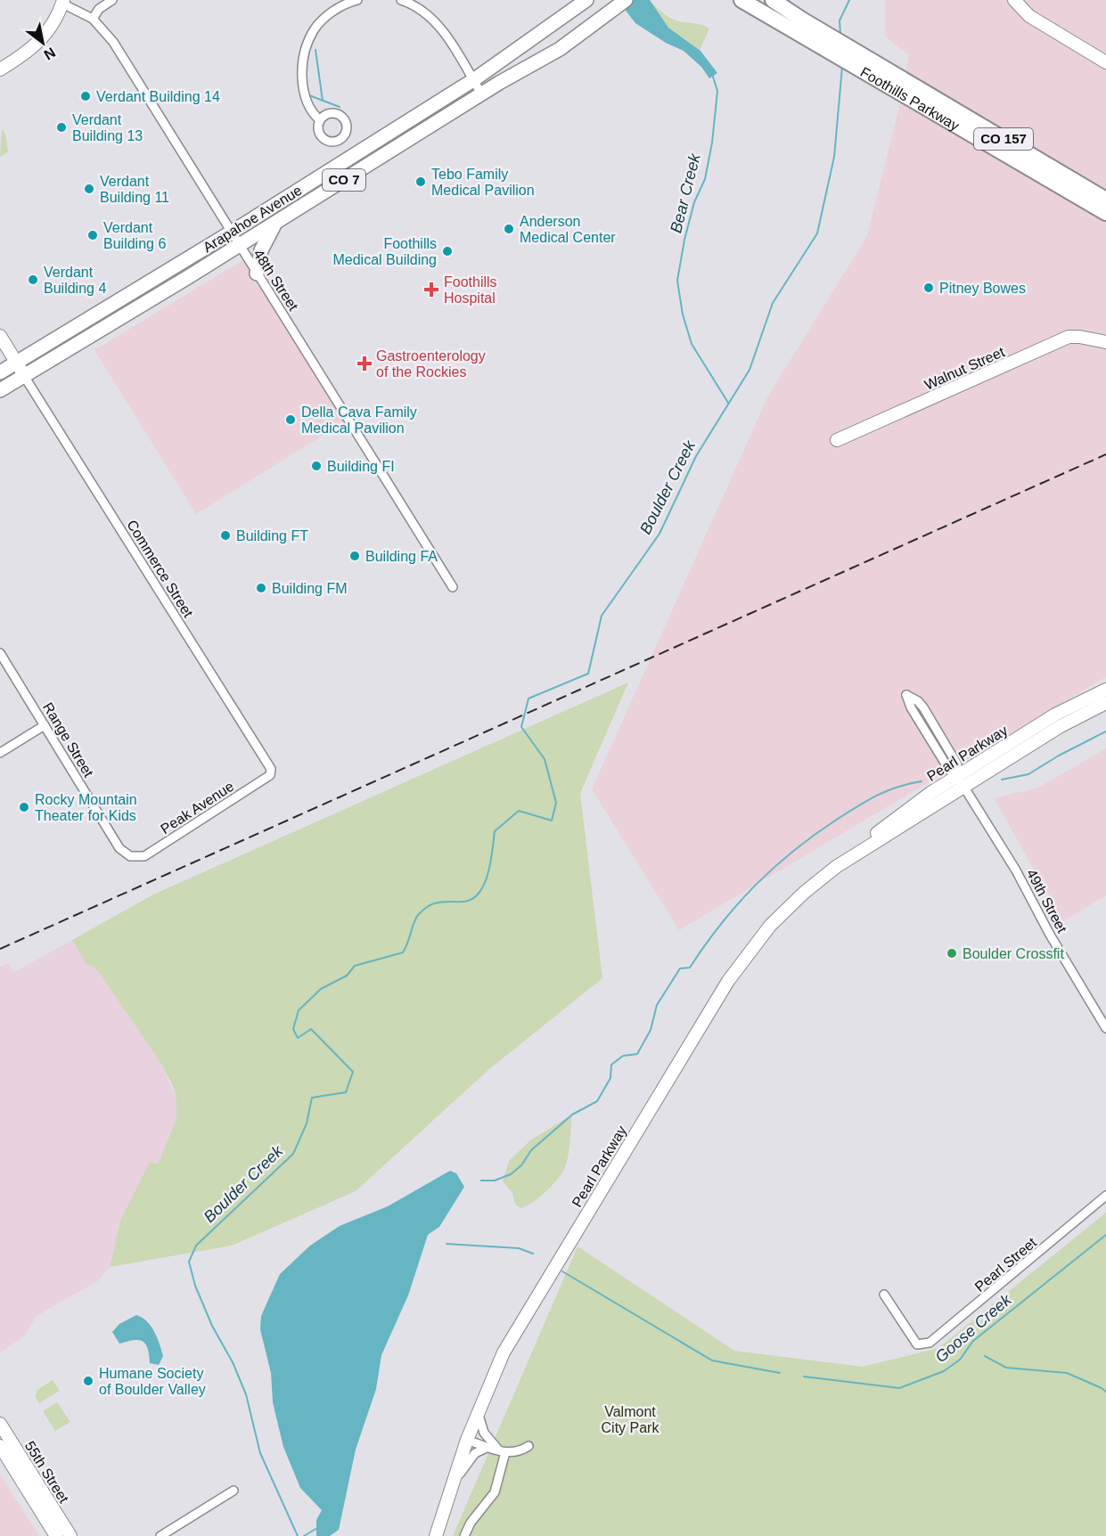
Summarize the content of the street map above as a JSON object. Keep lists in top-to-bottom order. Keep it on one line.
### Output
{"streets":{"highway":["Foothills Parkway","CO 157"],"main road":["CO 7","Arapahoe Avenue","Walnut Street","Pearl Parkway","55th Street"],"street":["48th Street","Commerce Street","Range Street","Peak Avenue","49th Street","Pearl Street"]},"crossings":[["Arapahoe Avenue","48th Street"],["Arapahoe Avenue","Commerce Street"],["Commerce Street","Peak Avenue"],["Range Street","Peak Avenue"],["Pearl Parkway","49th Street"]],"water":["Bear Creek","Boulder Creek","Goose Creek"],"parks":["Valmont City Park"],"places":{"other":["Verdant Building 14","Verdant Building 13","Tebo Family Medical Pavilion","Verdant Building 11","Anderson Medical Center","Verdant Building 6","Foothills Medical Building","Verdant Building 4","Pitney Bowes","Della Cava Family Medical Pavilion","Building FI","Building FT","Building FA","Building FM","Rocky Mountain Theater for Kids","Boulder Crossfit","Humane Society of Boulder Valley"],"health":["Foothills Hospital","Gastroenterology of the Rockies"]},"north":"bottom right"}
